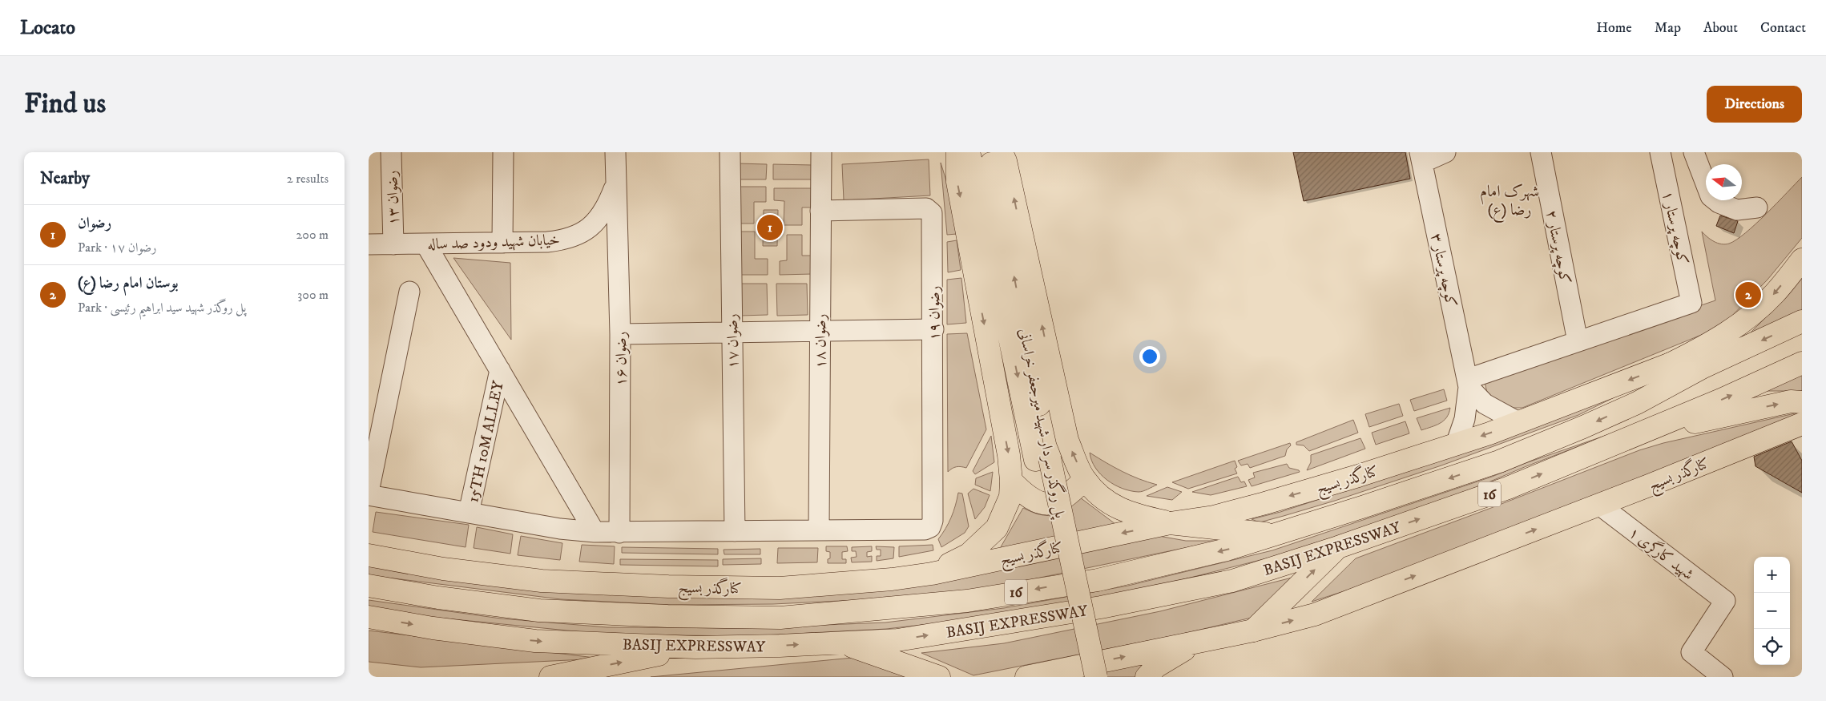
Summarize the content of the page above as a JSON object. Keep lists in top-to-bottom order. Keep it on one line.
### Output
{"streets":{"main road":["پل روگذر سردار شهید میرجعفر خراسانی","کنارگذر بسیج","16","BASIJ EXPRESSWAY"],"street":["رضوان ۱۳","کوچه پرستار ۱","خیابان شهید ودود صد ساله","کوچه پرستار ۲","کوچه پرستار ۳","رضوان ۱۹","رضوان ۱۷","رضوان ۱۸","رضوان ۱۶","15TH 10M ALLEY","شهید کارگری ۱"]},"crossings":[["رضوان ۱۳","خیابان شهید ودود صد ساله"],["کوچه پرستار ۱","کوچه پرستار ۲"],["خیابان شهید ودود صد ساله","رضوان ۱۶"],["رضوان ۱۹","رضوان ۱۸"],["کنارگذر بسیج","شهید کارگری ۱"]],"districts":["شهرک امام رضا (ع)"],"north":"left","page":{"header":"Locato","nav":["Home","Map","About","Contact"],"buttons":"Directions","title":"Find us","heading":["Nearby","2 results"],"list":[{"mark":"1","name":"رضوان","note":"Park · رضوان ۱۷","value":"200 m"},{"mark":"2","name":"بوستان امام رضا (ع)","note":"Park · پل روگذر شهید سید ابراهیم رئیسی","value":"300 m"}],"pins":["1","2"],"map_buttons":["+","−"]}}
